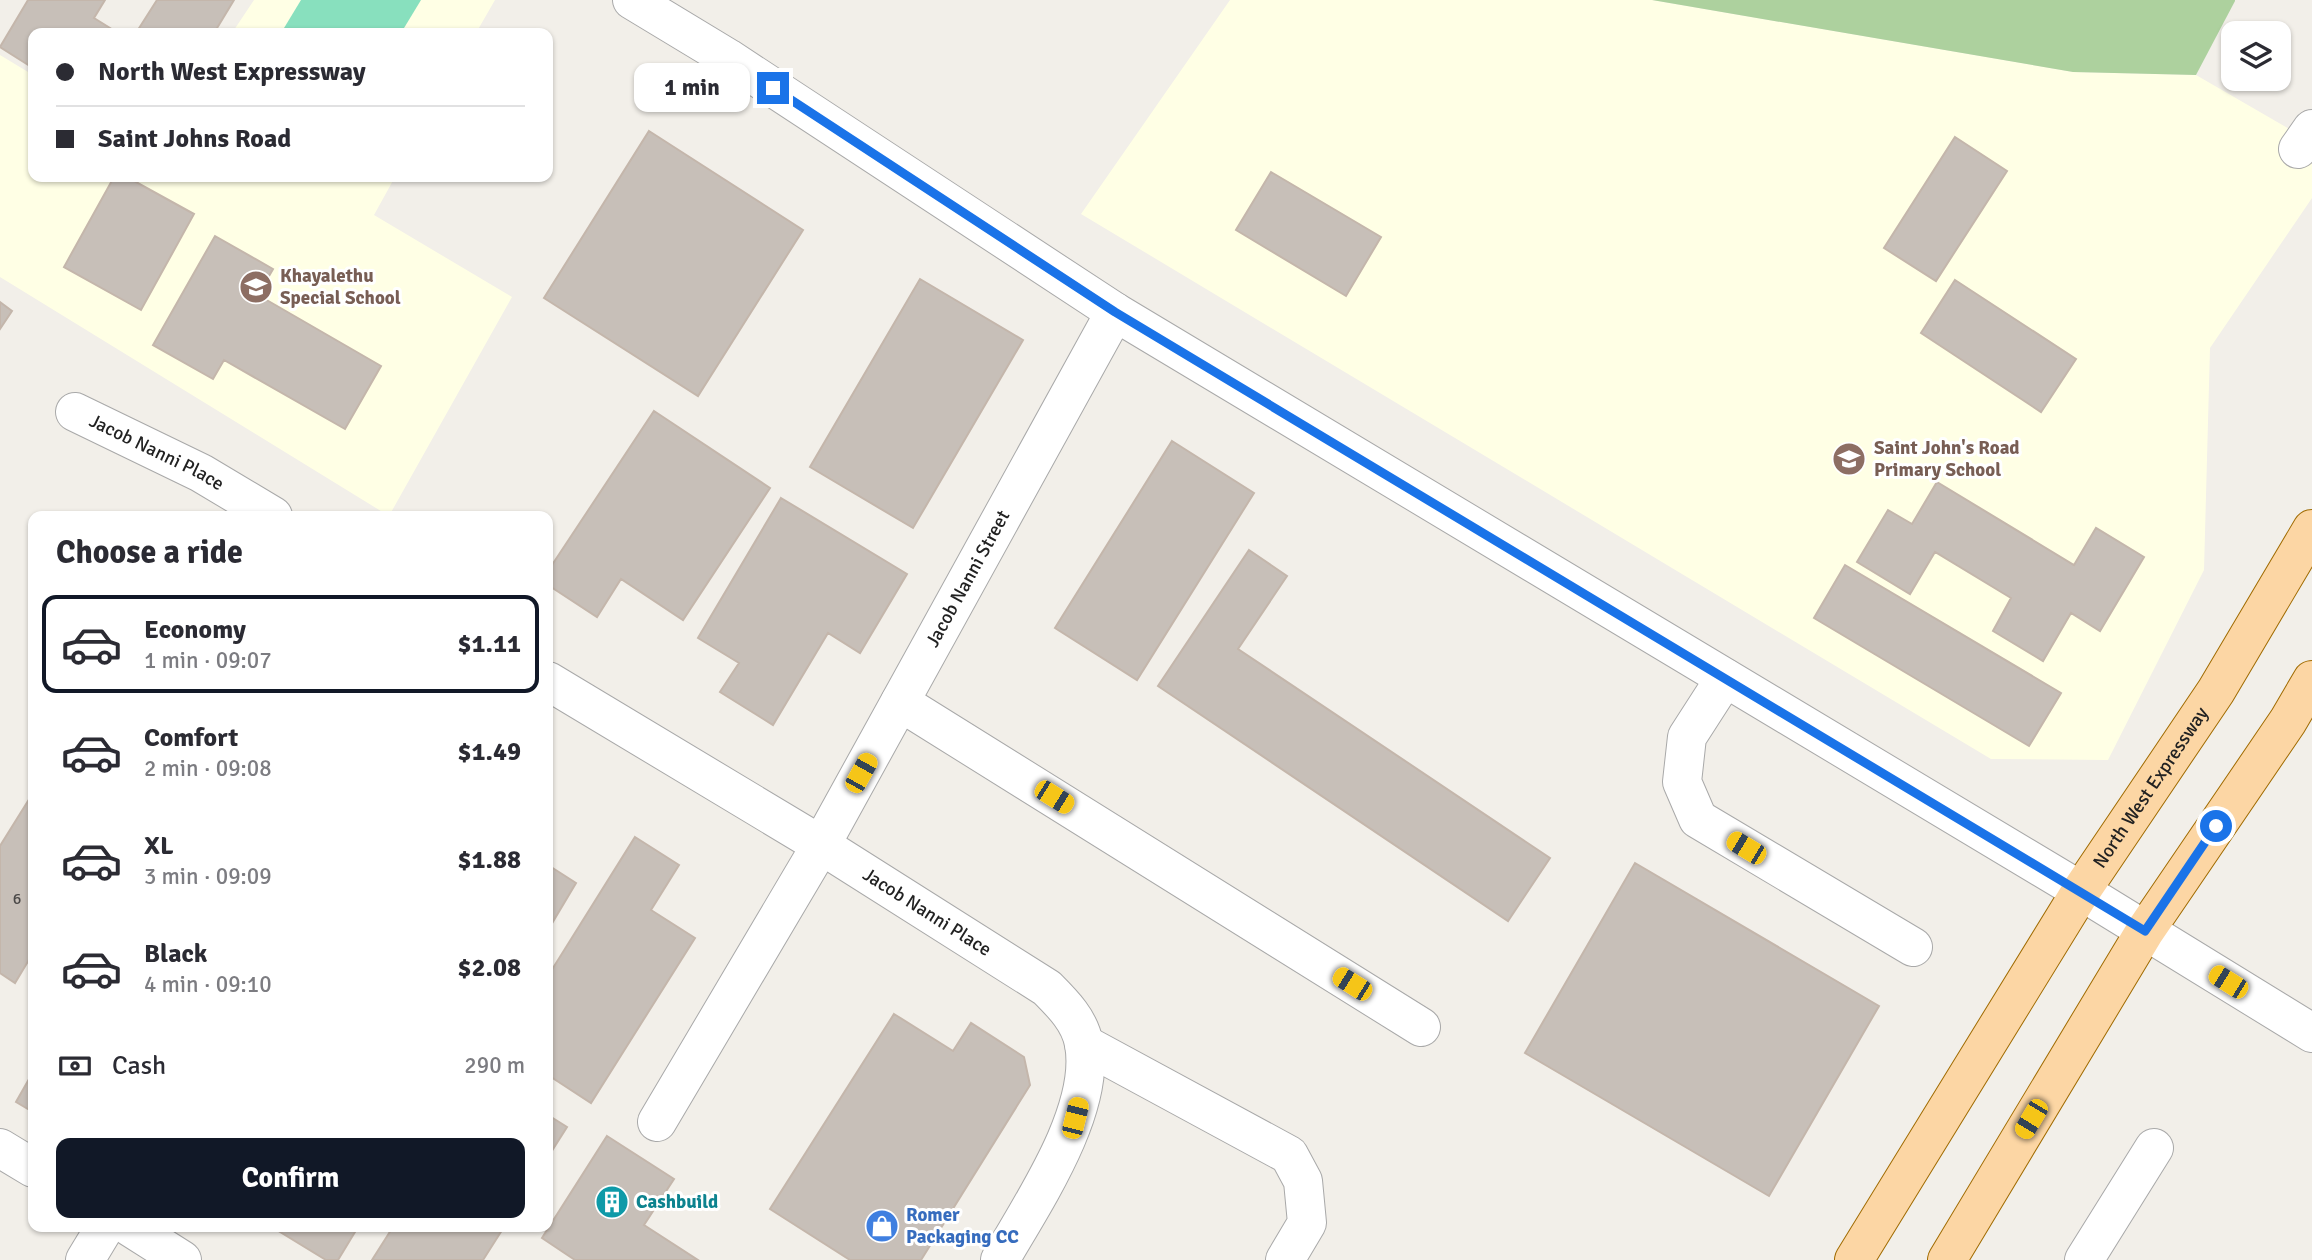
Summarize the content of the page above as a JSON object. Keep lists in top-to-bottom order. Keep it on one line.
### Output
{"streets":{"main road":["North West Expressway"],"street":["Jacob Nanni Place","Jacob Nanni Street"]},"crossings":[["Jacob Nanni Place","Jacob Nanni Street"]],"places":{"school or university":["Khayalethu Special School","Saint John's Road Primary School"],"building":["Cashbuild"],"shop":["Romer Packaging CC"]},"house_numbers":["6"],"page":{"banner":["North West Expressway","Saint Johns Road"],"bubble":"1 min","heading":"Choose a ride","list":[{"name":"Economy","note":"1 min · 09:07","value":"$1.11"},{"name":"Comfort","note":"2 min · 09:08","value":"$1.49"},{"name":"XL","note":"3 min · 09:09","value":"$1.88"},{"name":"Black","note":"4 min · 09:10","value":"$2.08"}],"pay":["Cash","290 m"],"buttons":"Confirm"}}
